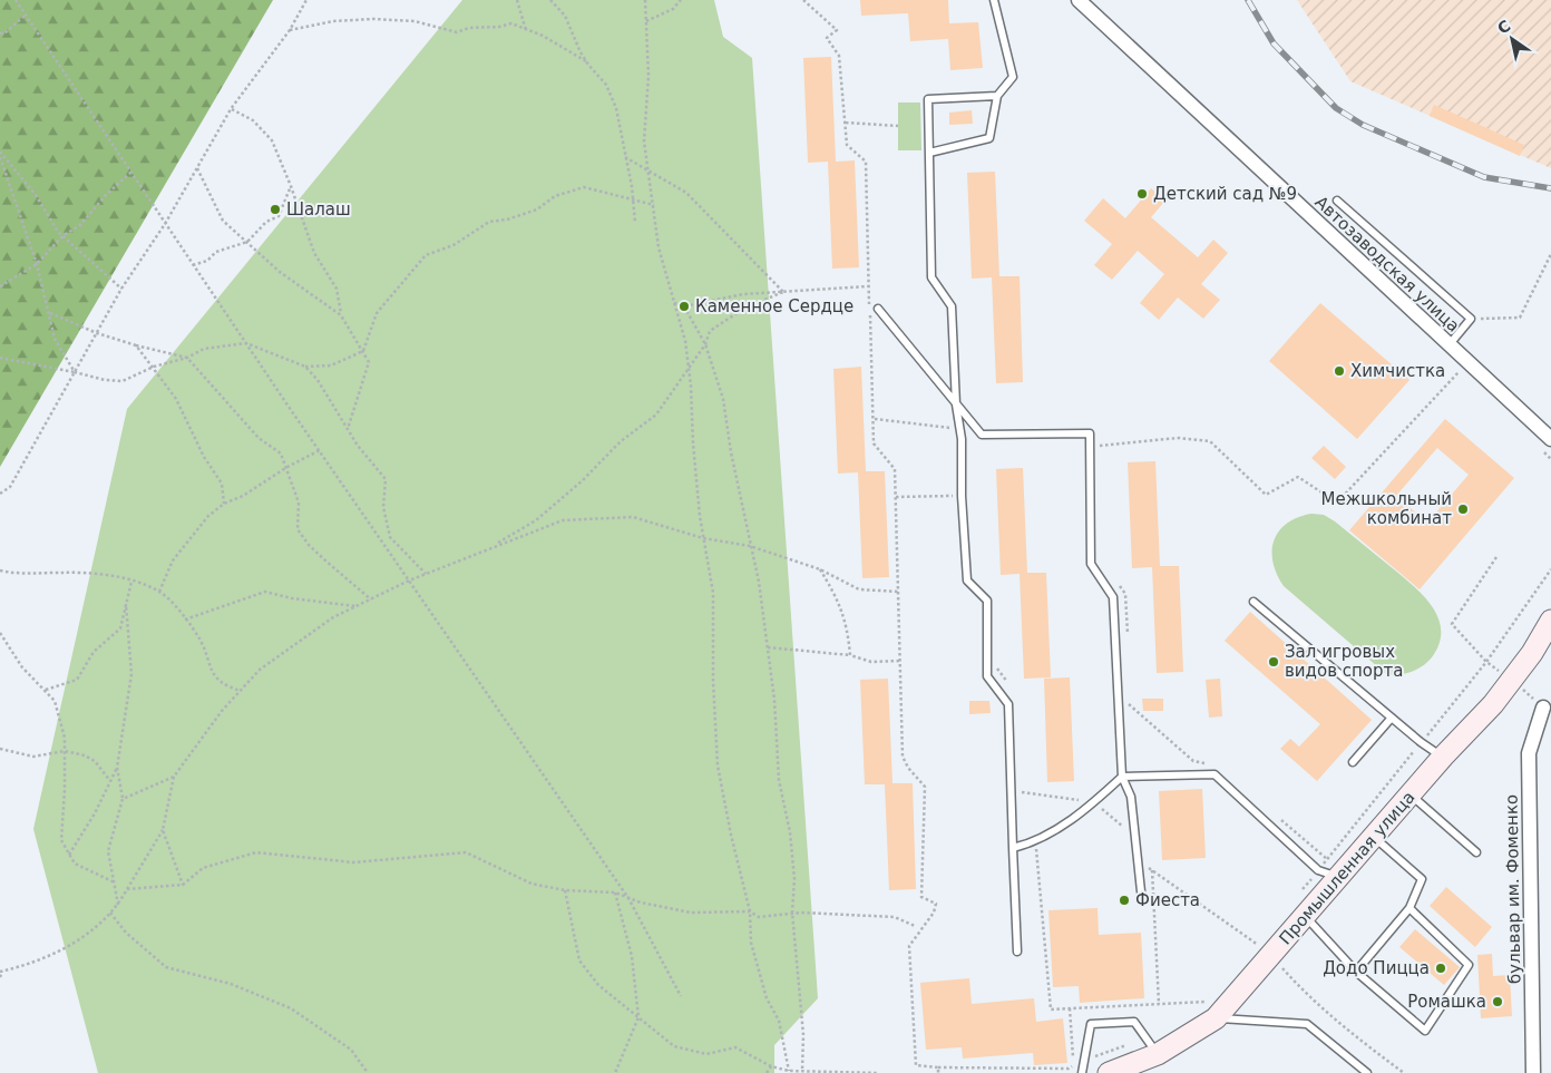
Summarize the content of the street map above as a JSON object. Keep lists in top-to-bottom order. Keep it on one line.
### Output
{"streets":{"street":["Автозаводская улица","Промышленная улица","бульвар им. Фоменко"]},"places":["Детский сад №9","Шалаш","Каменное Сердце","Химчистка","Межшкольный комбинат","Зал игровых видов спорта","Фиеста","Додо Пицца","Ромашка"],"north":"top left"}
